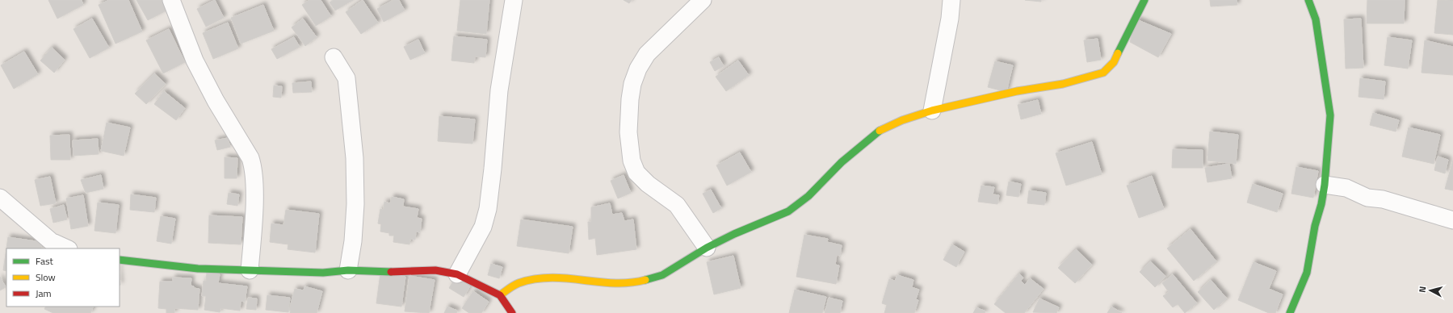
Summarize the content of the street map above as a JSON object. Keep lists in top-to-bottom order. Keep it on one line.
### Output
{"legend":["Fast","Slow","Jam"],"north":"left"}
